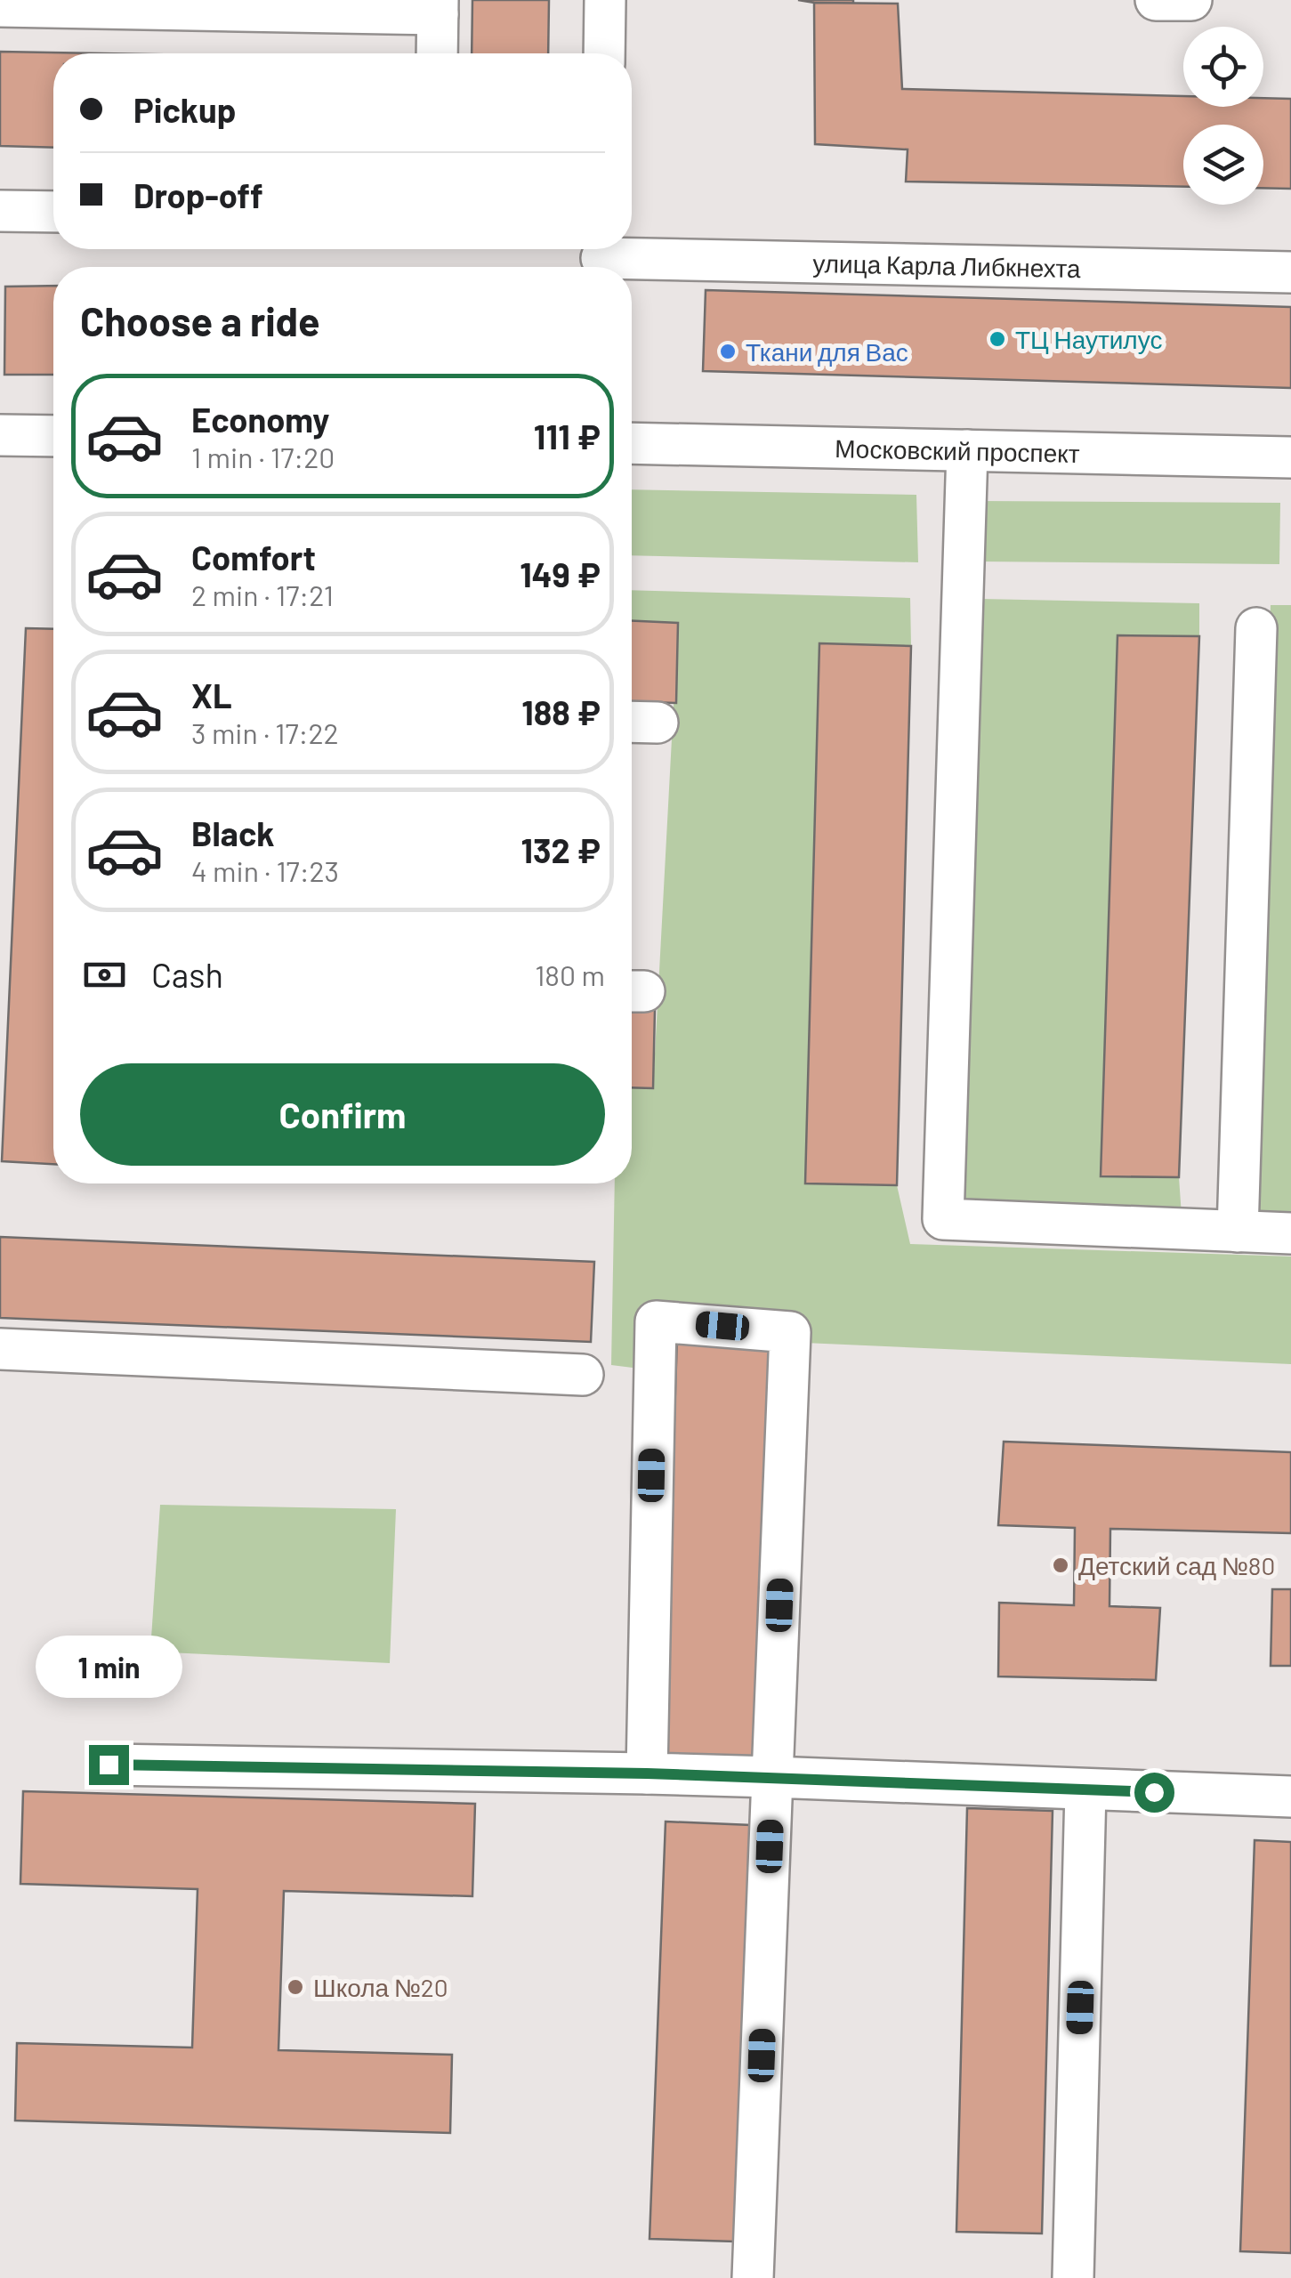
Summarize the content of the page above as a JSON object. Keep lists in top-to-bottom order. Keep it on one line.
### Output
{"streets":{"street":["улица Карла Либкнехта","Московский проспект"]},"places":["ТЦ Наутилус","Ткани для Вас","Детский сад №80","Школа №20"],"page":{"banner":["Pickup","Drop-off"],"heading":"Choose a ride","list":[{"name":"Economy","note":"1 min · 17:20","value":"111 ₽"},{"name":"Comfort","note":"2 min · 17:21","value":"149 ₽"},{"name":"XL","note":"3 min · 17:22","value":"188 ₽"},{"name":"Black","note":"4 min · 17:23","value":"132 ₽"}],"pay":["Cash","180 m"],"buttons":"Confirm","bubble":"1 min"}}
